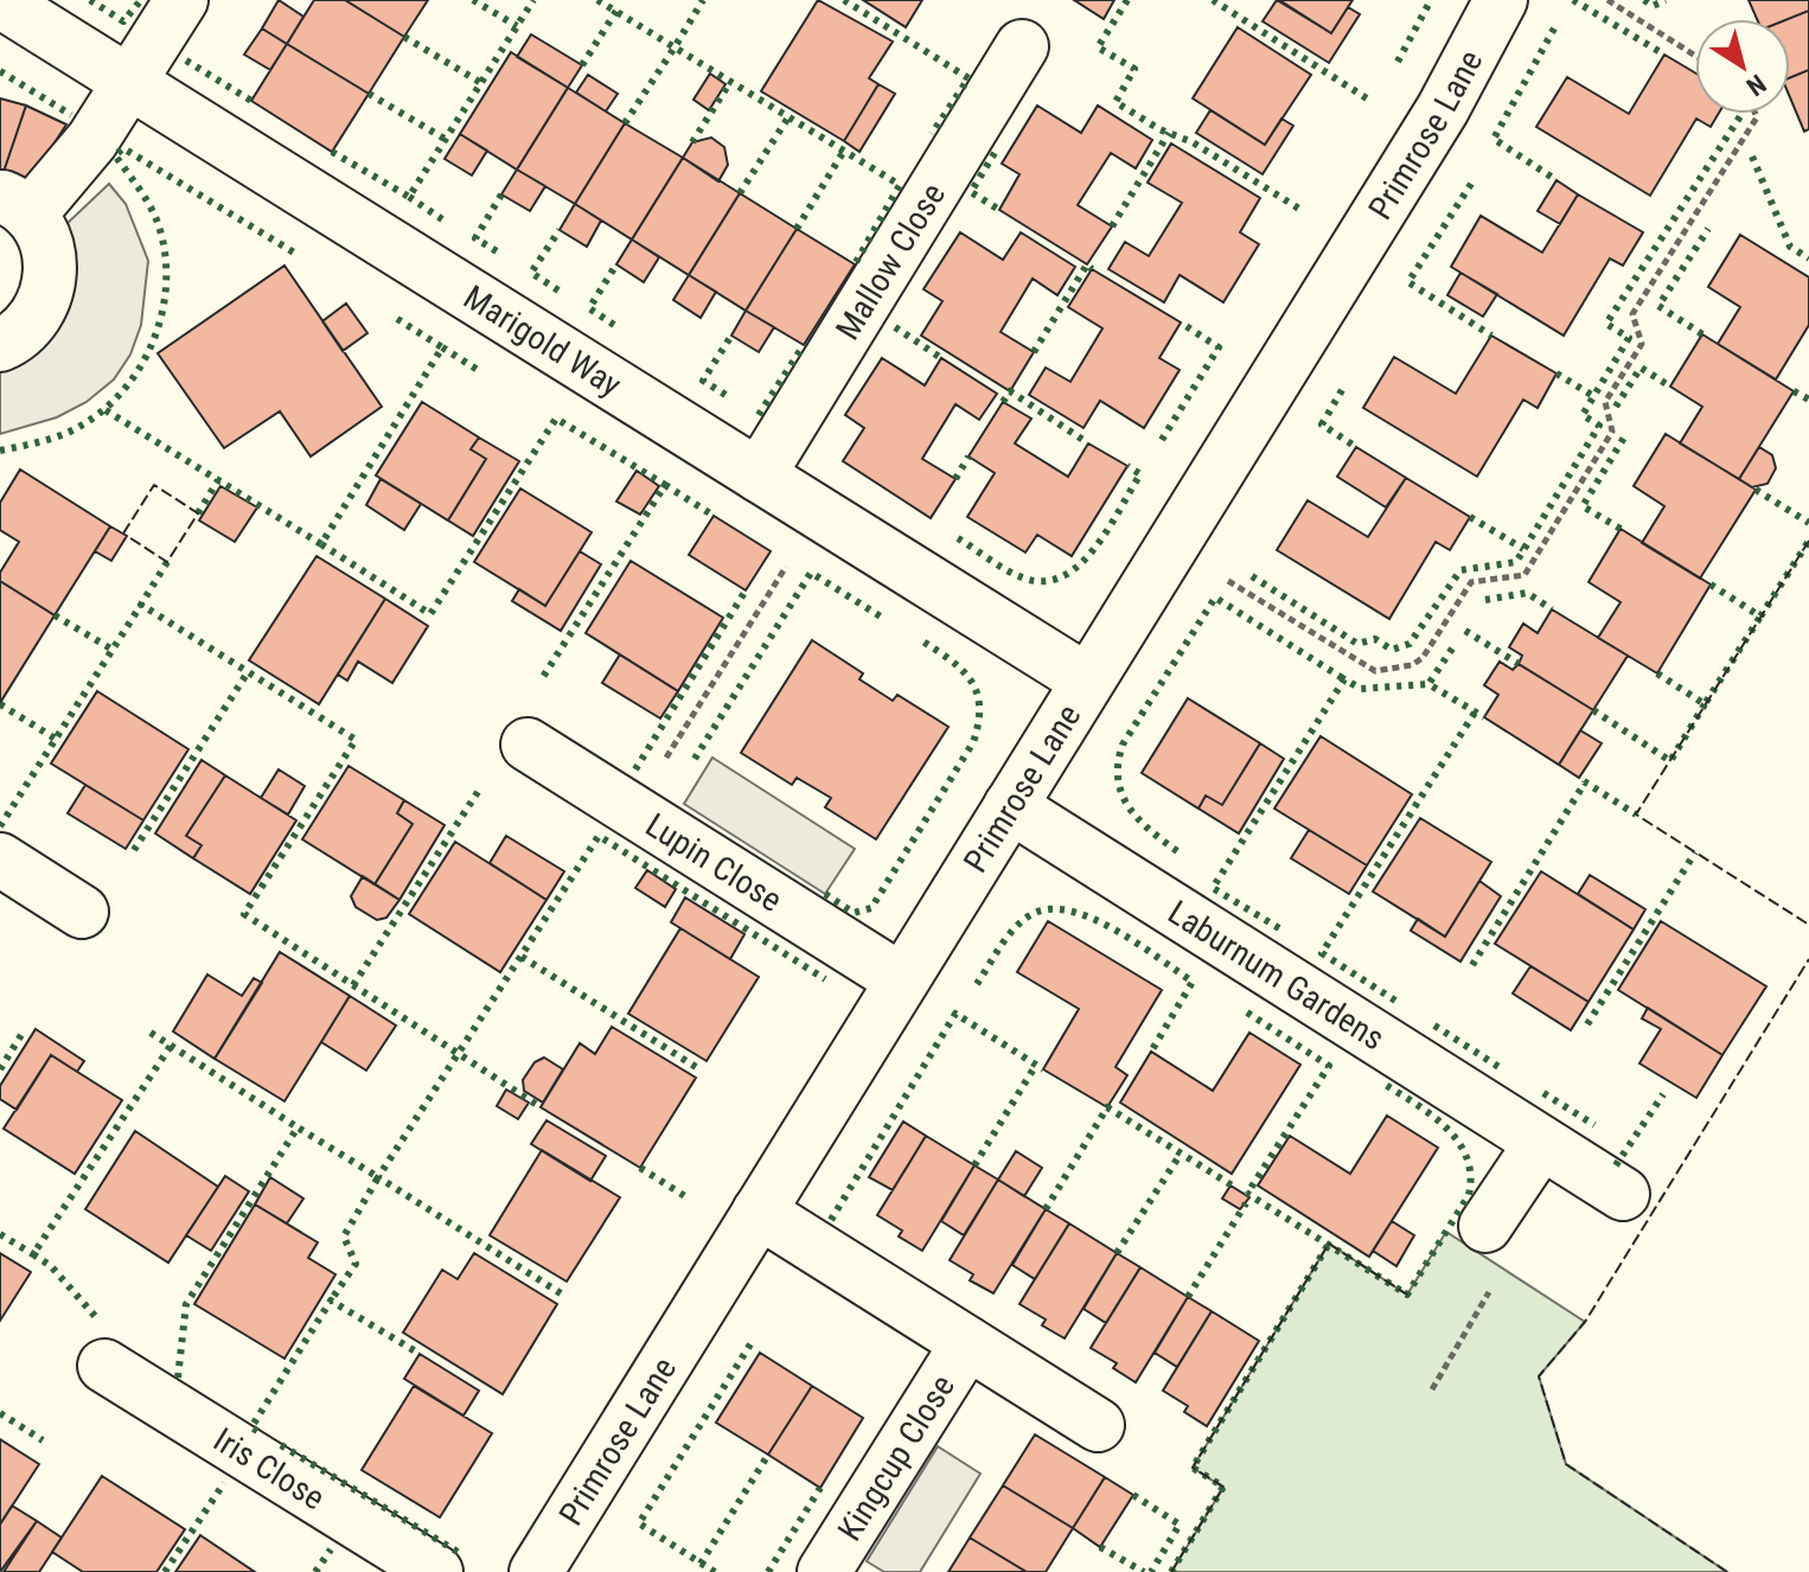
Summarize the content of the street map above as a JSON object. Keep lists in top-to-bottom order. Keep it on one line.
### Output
{"streets":{"street":["Primrose Lane","Mallow Close","Marigold Way","Lupin Close","Laburnum Gardens","Kingcup Close","Iris Close"]},"crossings":[["Primrose Lane","Marigold Way"],["Primrose Lane","Lupin Close"],["Primrose Lane","Laburnum Gardens"],["Primrose Lane","Kingcup Close"],["Mallow Close","Marigold Way"]],"north":"bottom right"}
